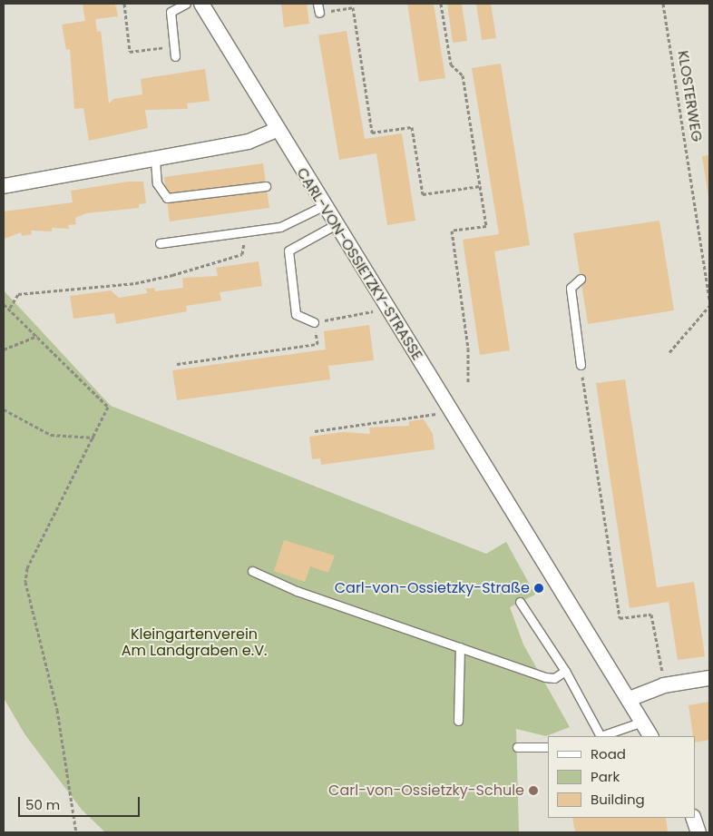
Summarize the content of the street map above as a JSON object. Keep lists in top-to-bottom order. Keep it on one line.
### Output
{"streets":{"street":["CARL-VON-OSSIETZKY-STRASSE"],"path":["KLOSTERWEG"]},"parks":["Kleingartenverein Am Landgraben e.V."],"places":["Carl-von-Ossietzky-Straße","Carl-von-Ossietzky-Schule"],"legend":["Road","Park","Building"],"scale_bar":"50 m"}
